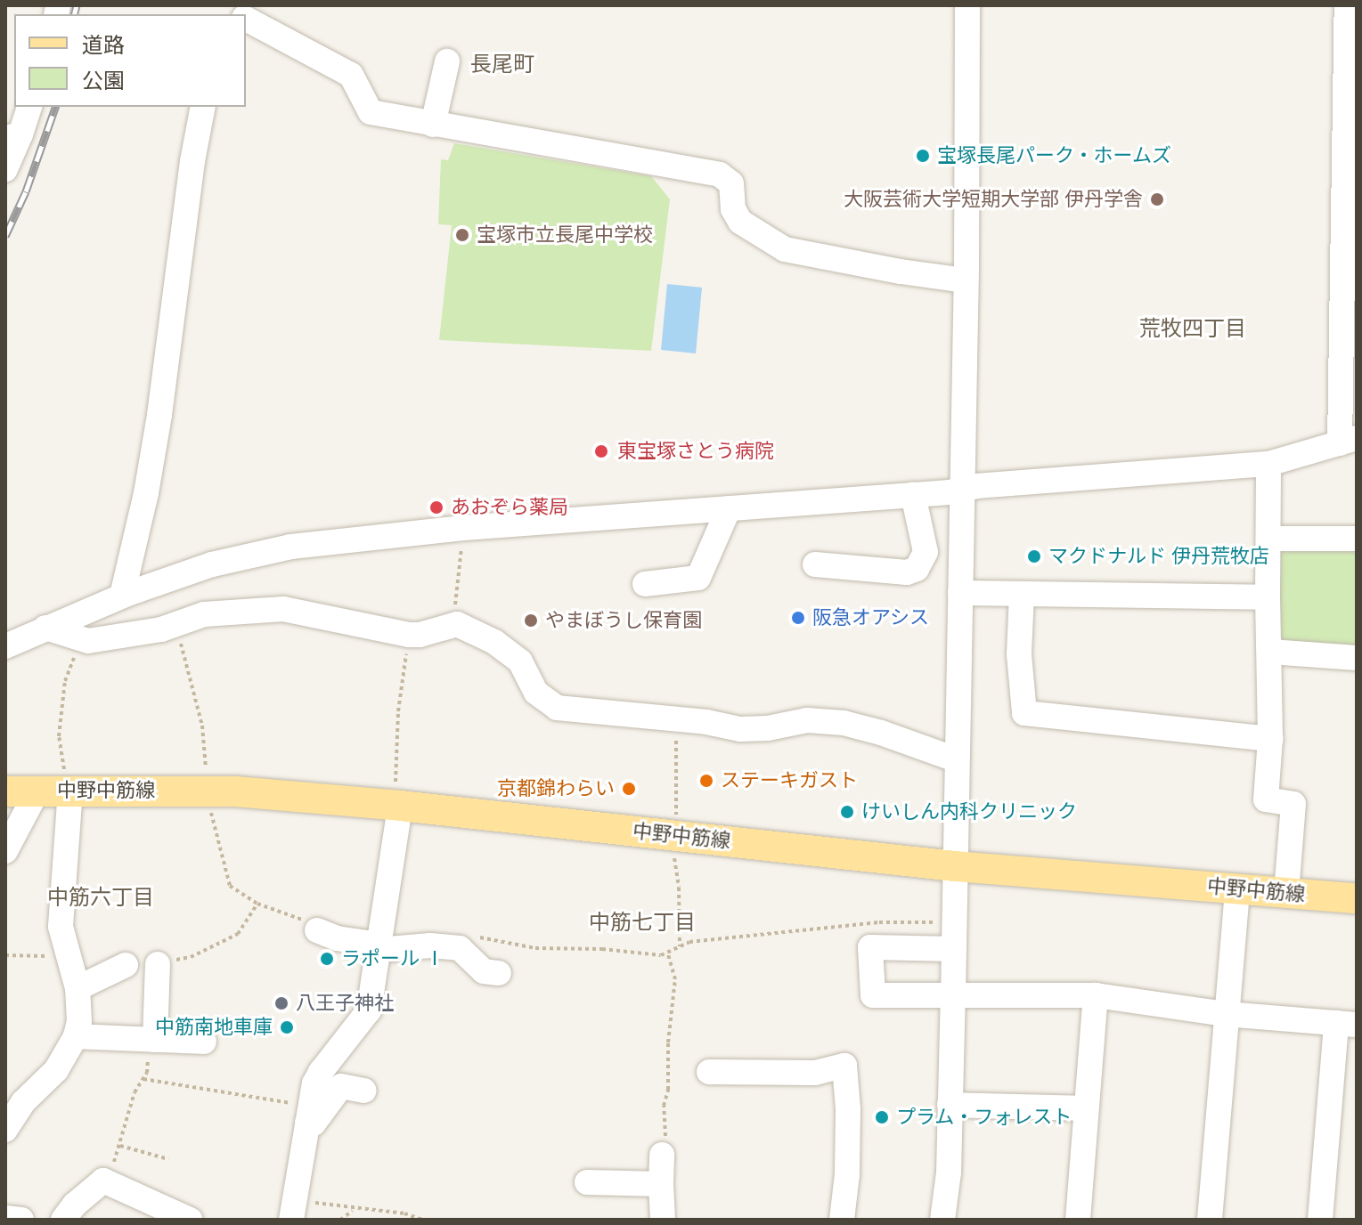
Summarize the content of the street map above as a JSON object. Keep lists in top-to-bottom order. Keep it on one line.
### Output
{"streets":{"main road":["中野中筋線"]},"districts":["長尾町","荒牧四丁目","中筋六丁目","中筋七丁目"],"places":["宝塚長尾パーク・ホームズ","大阪芸術大学短期大学部 伊丹学舎","宝塚市立長尾中学校","東宝塚さとう病院","あおぞら薬局","マクドナルド 伊丹荒牧店","阪急オアシス","やまぼうし保育園","ステーキガスト","京都錦わらい","けいしん内科クリニック","ラポール Ⅰ","八王子神社","中筋南地車庫","プラム・フォレスト"],"legend":["道路","公園"]}
